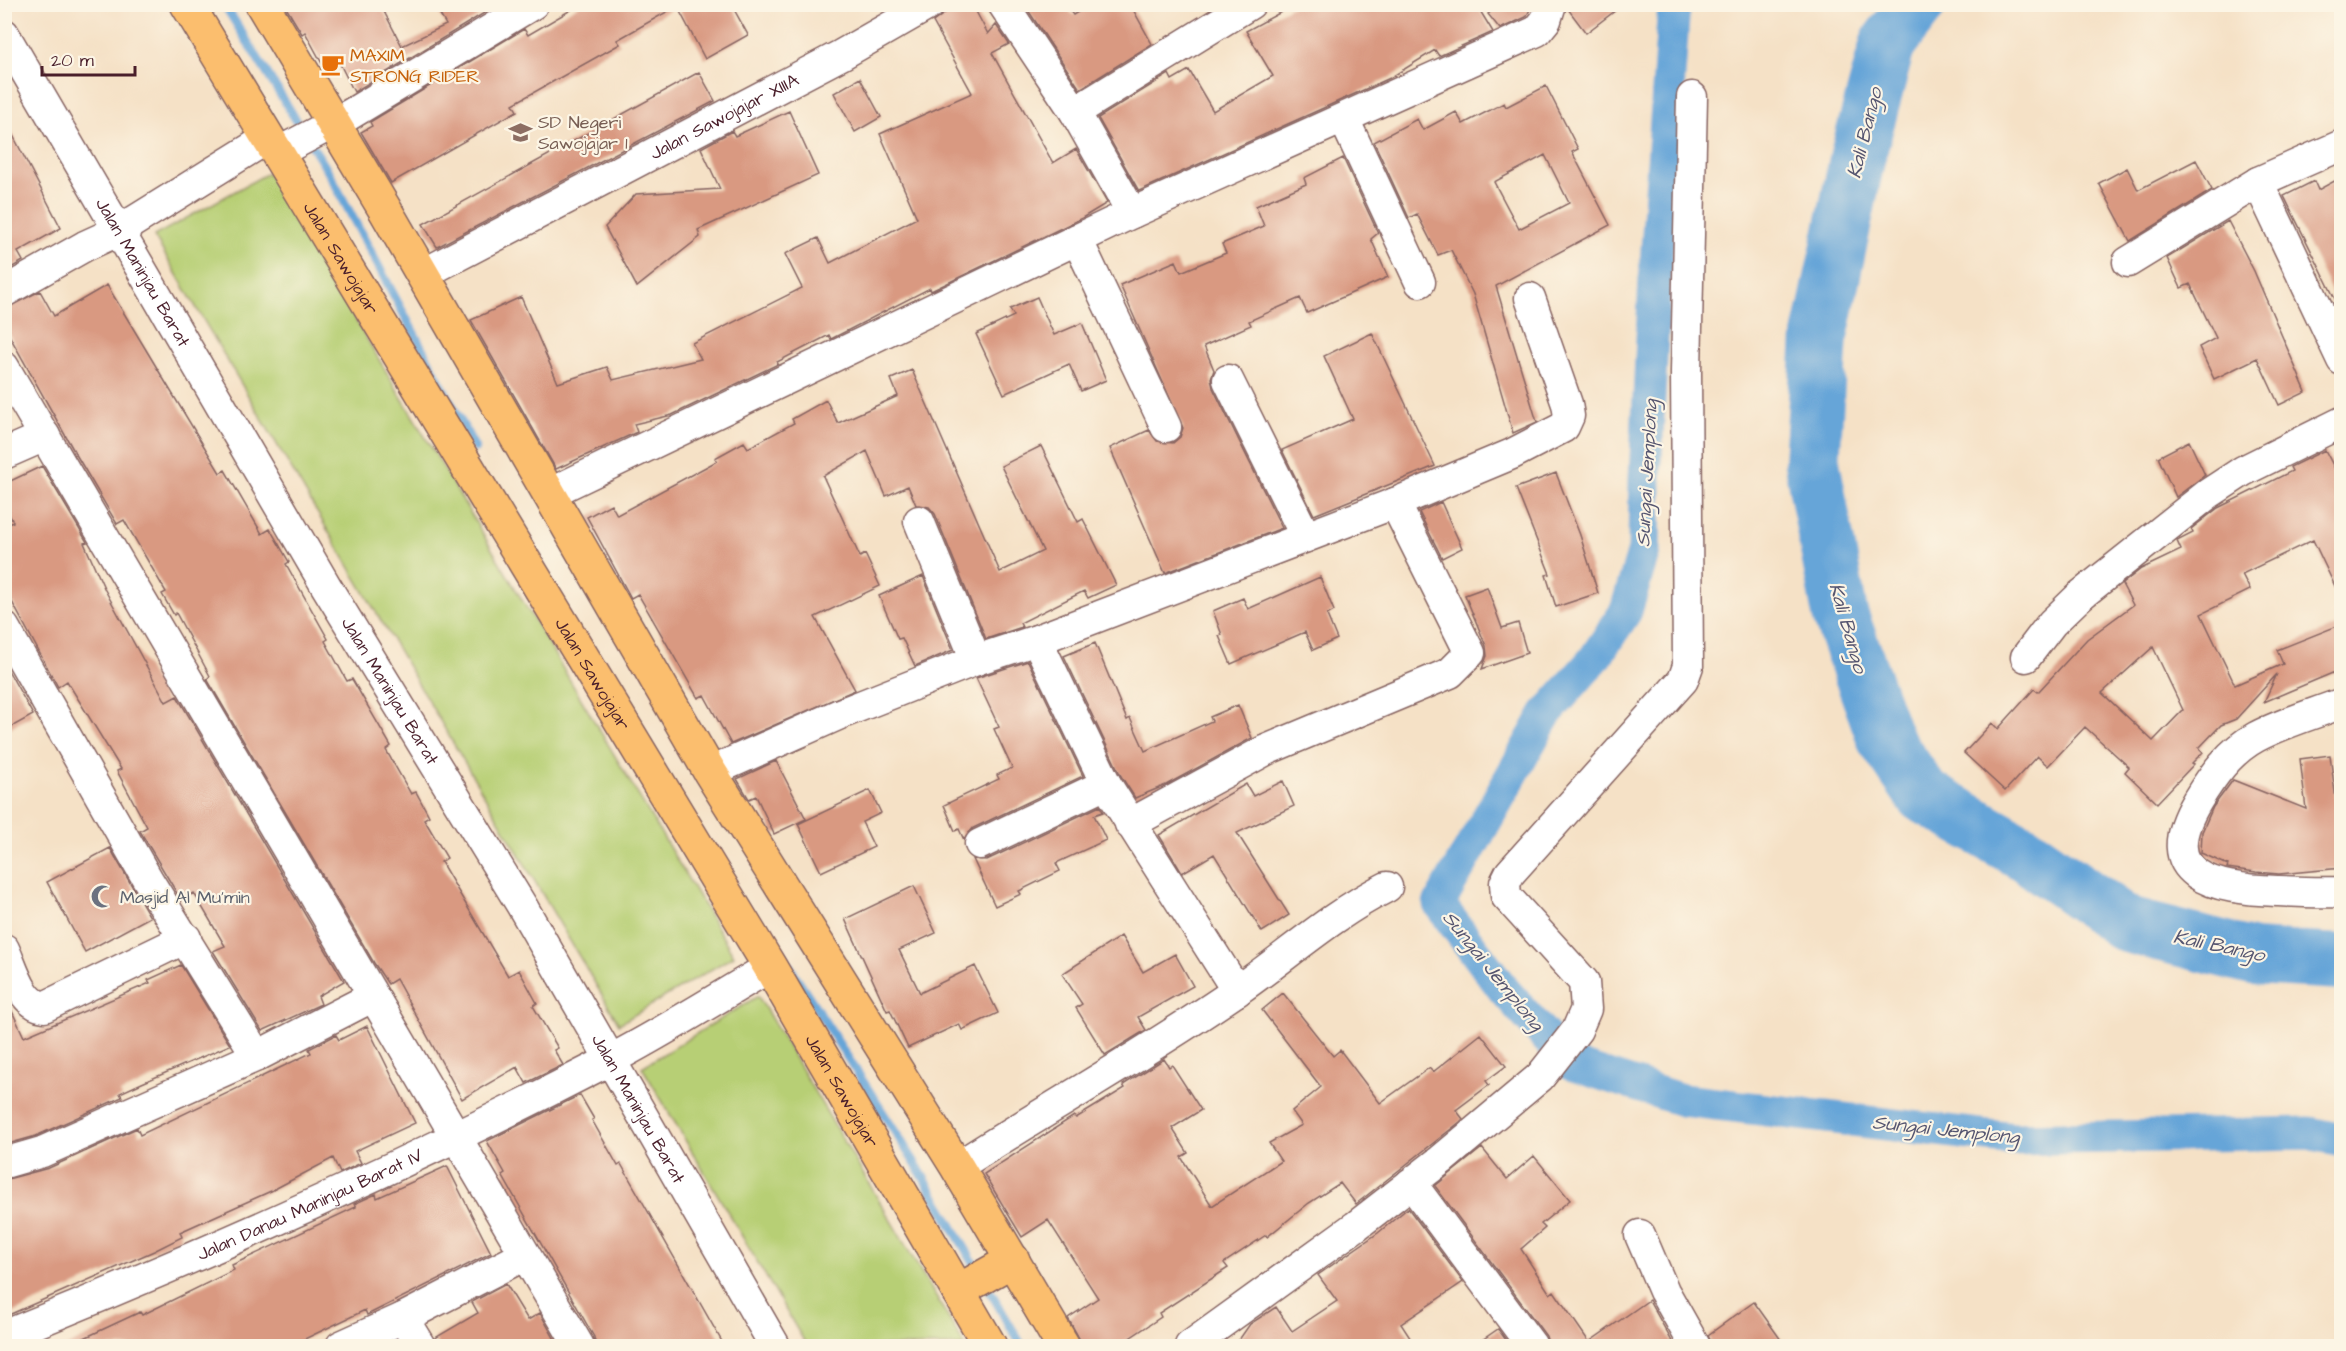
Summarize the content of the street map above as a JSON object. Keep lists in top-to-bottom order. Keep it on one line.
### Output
{"streets":{"main road":["Jalan Sawojajar"],"street":["Jalan Sawojajar XIIIA","Jalan Maninjau Barat","Jalan Danau Maninjau Barat IV"]},"crossings":[["Jalan Sawojajar XIIIA","Jalan Sawojajar"],["Jalan Sawojajar","Jalan Danau Maninjau Barat IV"],["Jalan Maninjau Barat","Jalan Danau Maninjau Barat IV"]],"water":["Kali Bango","Sungai Jemplong"],"places":{"cafe":["MAXIM STRONG RIDER"],"school or university":["SD Negeri Sawojajar 1"],"mosque":["Masjid Al Mu'min"]},"scale_bar":"20 m"}
